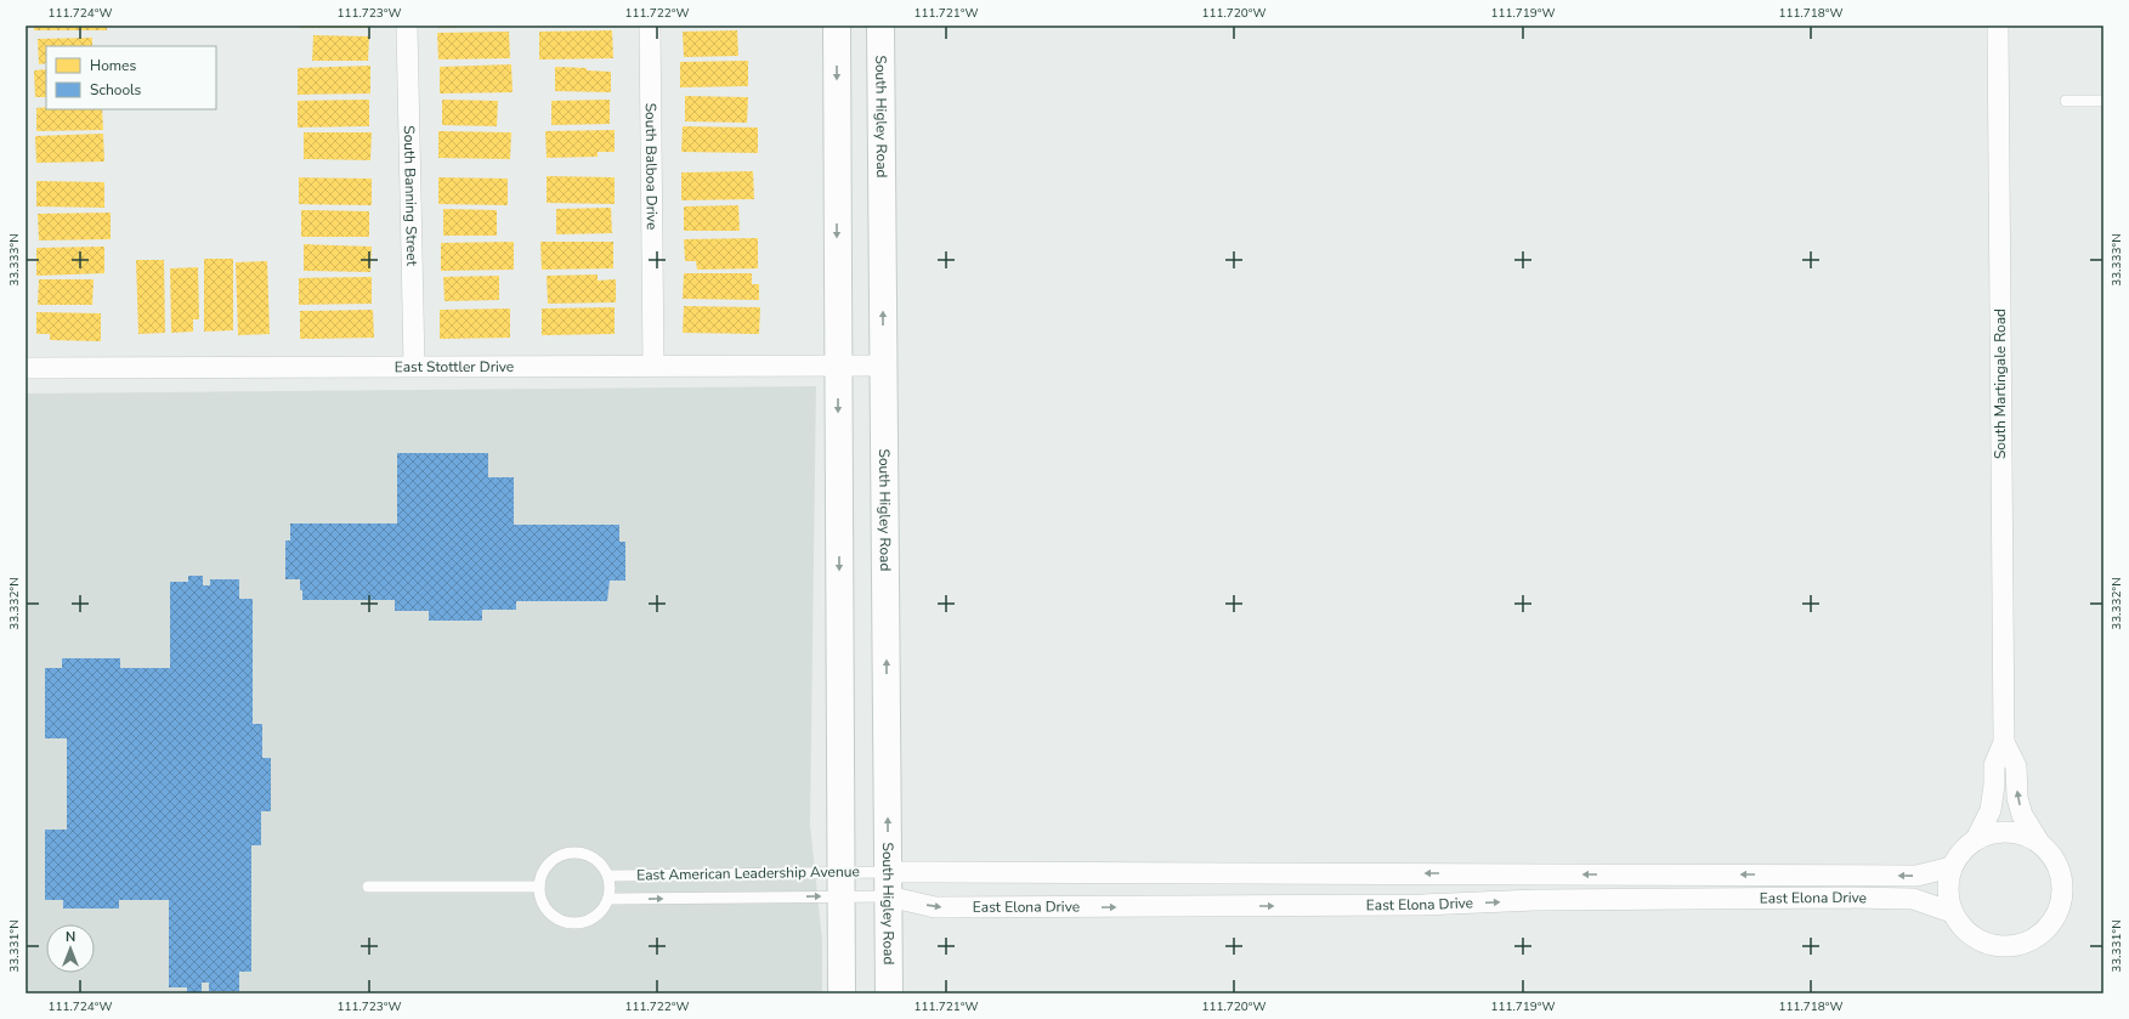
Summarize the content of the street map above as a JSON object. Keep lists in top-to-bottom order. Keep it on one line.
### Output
{"streets":{"main road":["South Higley Road"],"street":["South Balboa Drive","South Banning Street","East Stottler Drive","South Martingale Road","East Elona Drive"],"lane":["East American Leadership Avenue"]},"crossings":[["South Higley Road","East Stottler Drive"],["South Higley Road","East American Leadership Avenue"],["South Higley Road","East Elona Drive"],["South Balboa Drive","East Stottler Drive"],["South Banning Street","East Stottler Drive"],["South Martingale Road","East Elona Drive"],["East American Leadership Avenue","East Elona Drive"]],"legend":["Homes","Schools"],"north":"top","coordinates":["111.724°W","111.723°W","111.722°W","111.721°W","111.720°W","111.719°W","111.718°W","33.333°N","33.332°N","33.331°N"]}
